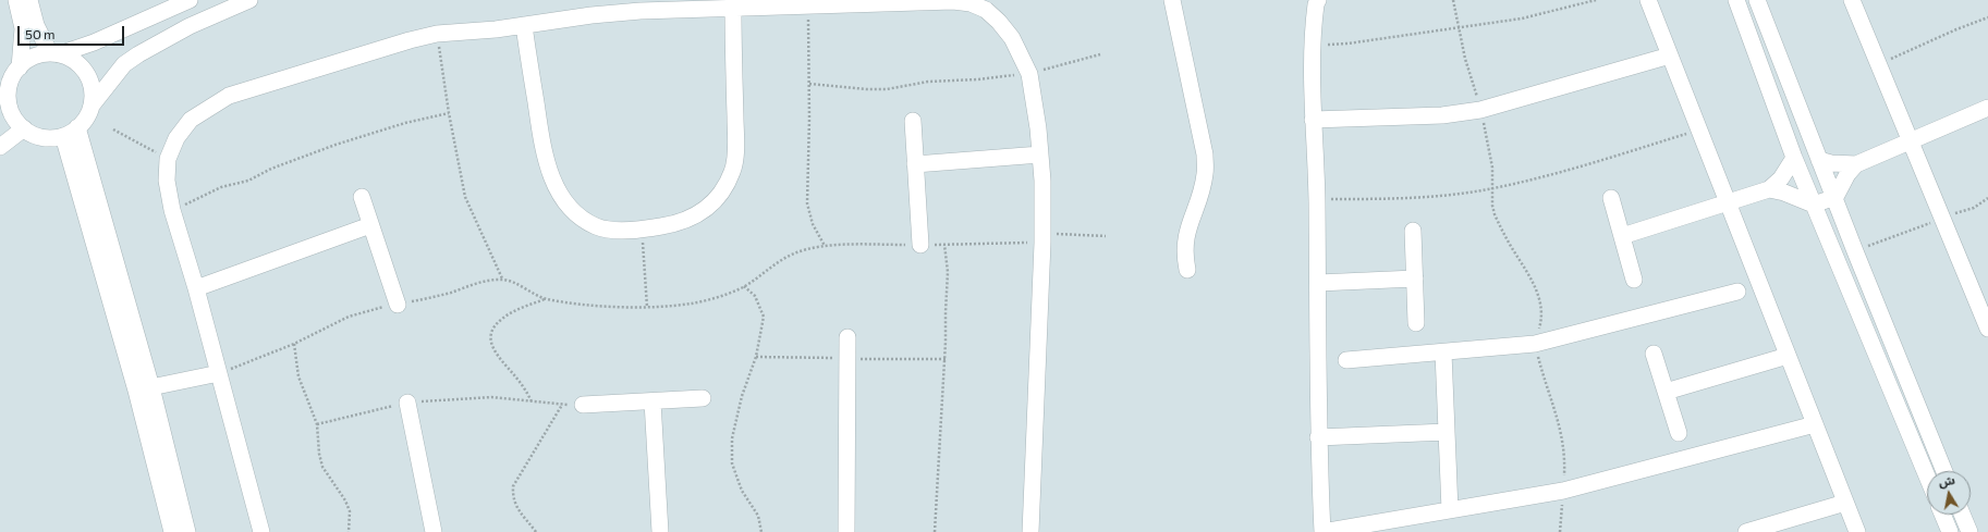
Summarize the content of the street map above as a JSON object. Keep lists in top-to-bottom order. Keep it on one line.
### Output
{"scale_bar":"50 m","north":"top"}
